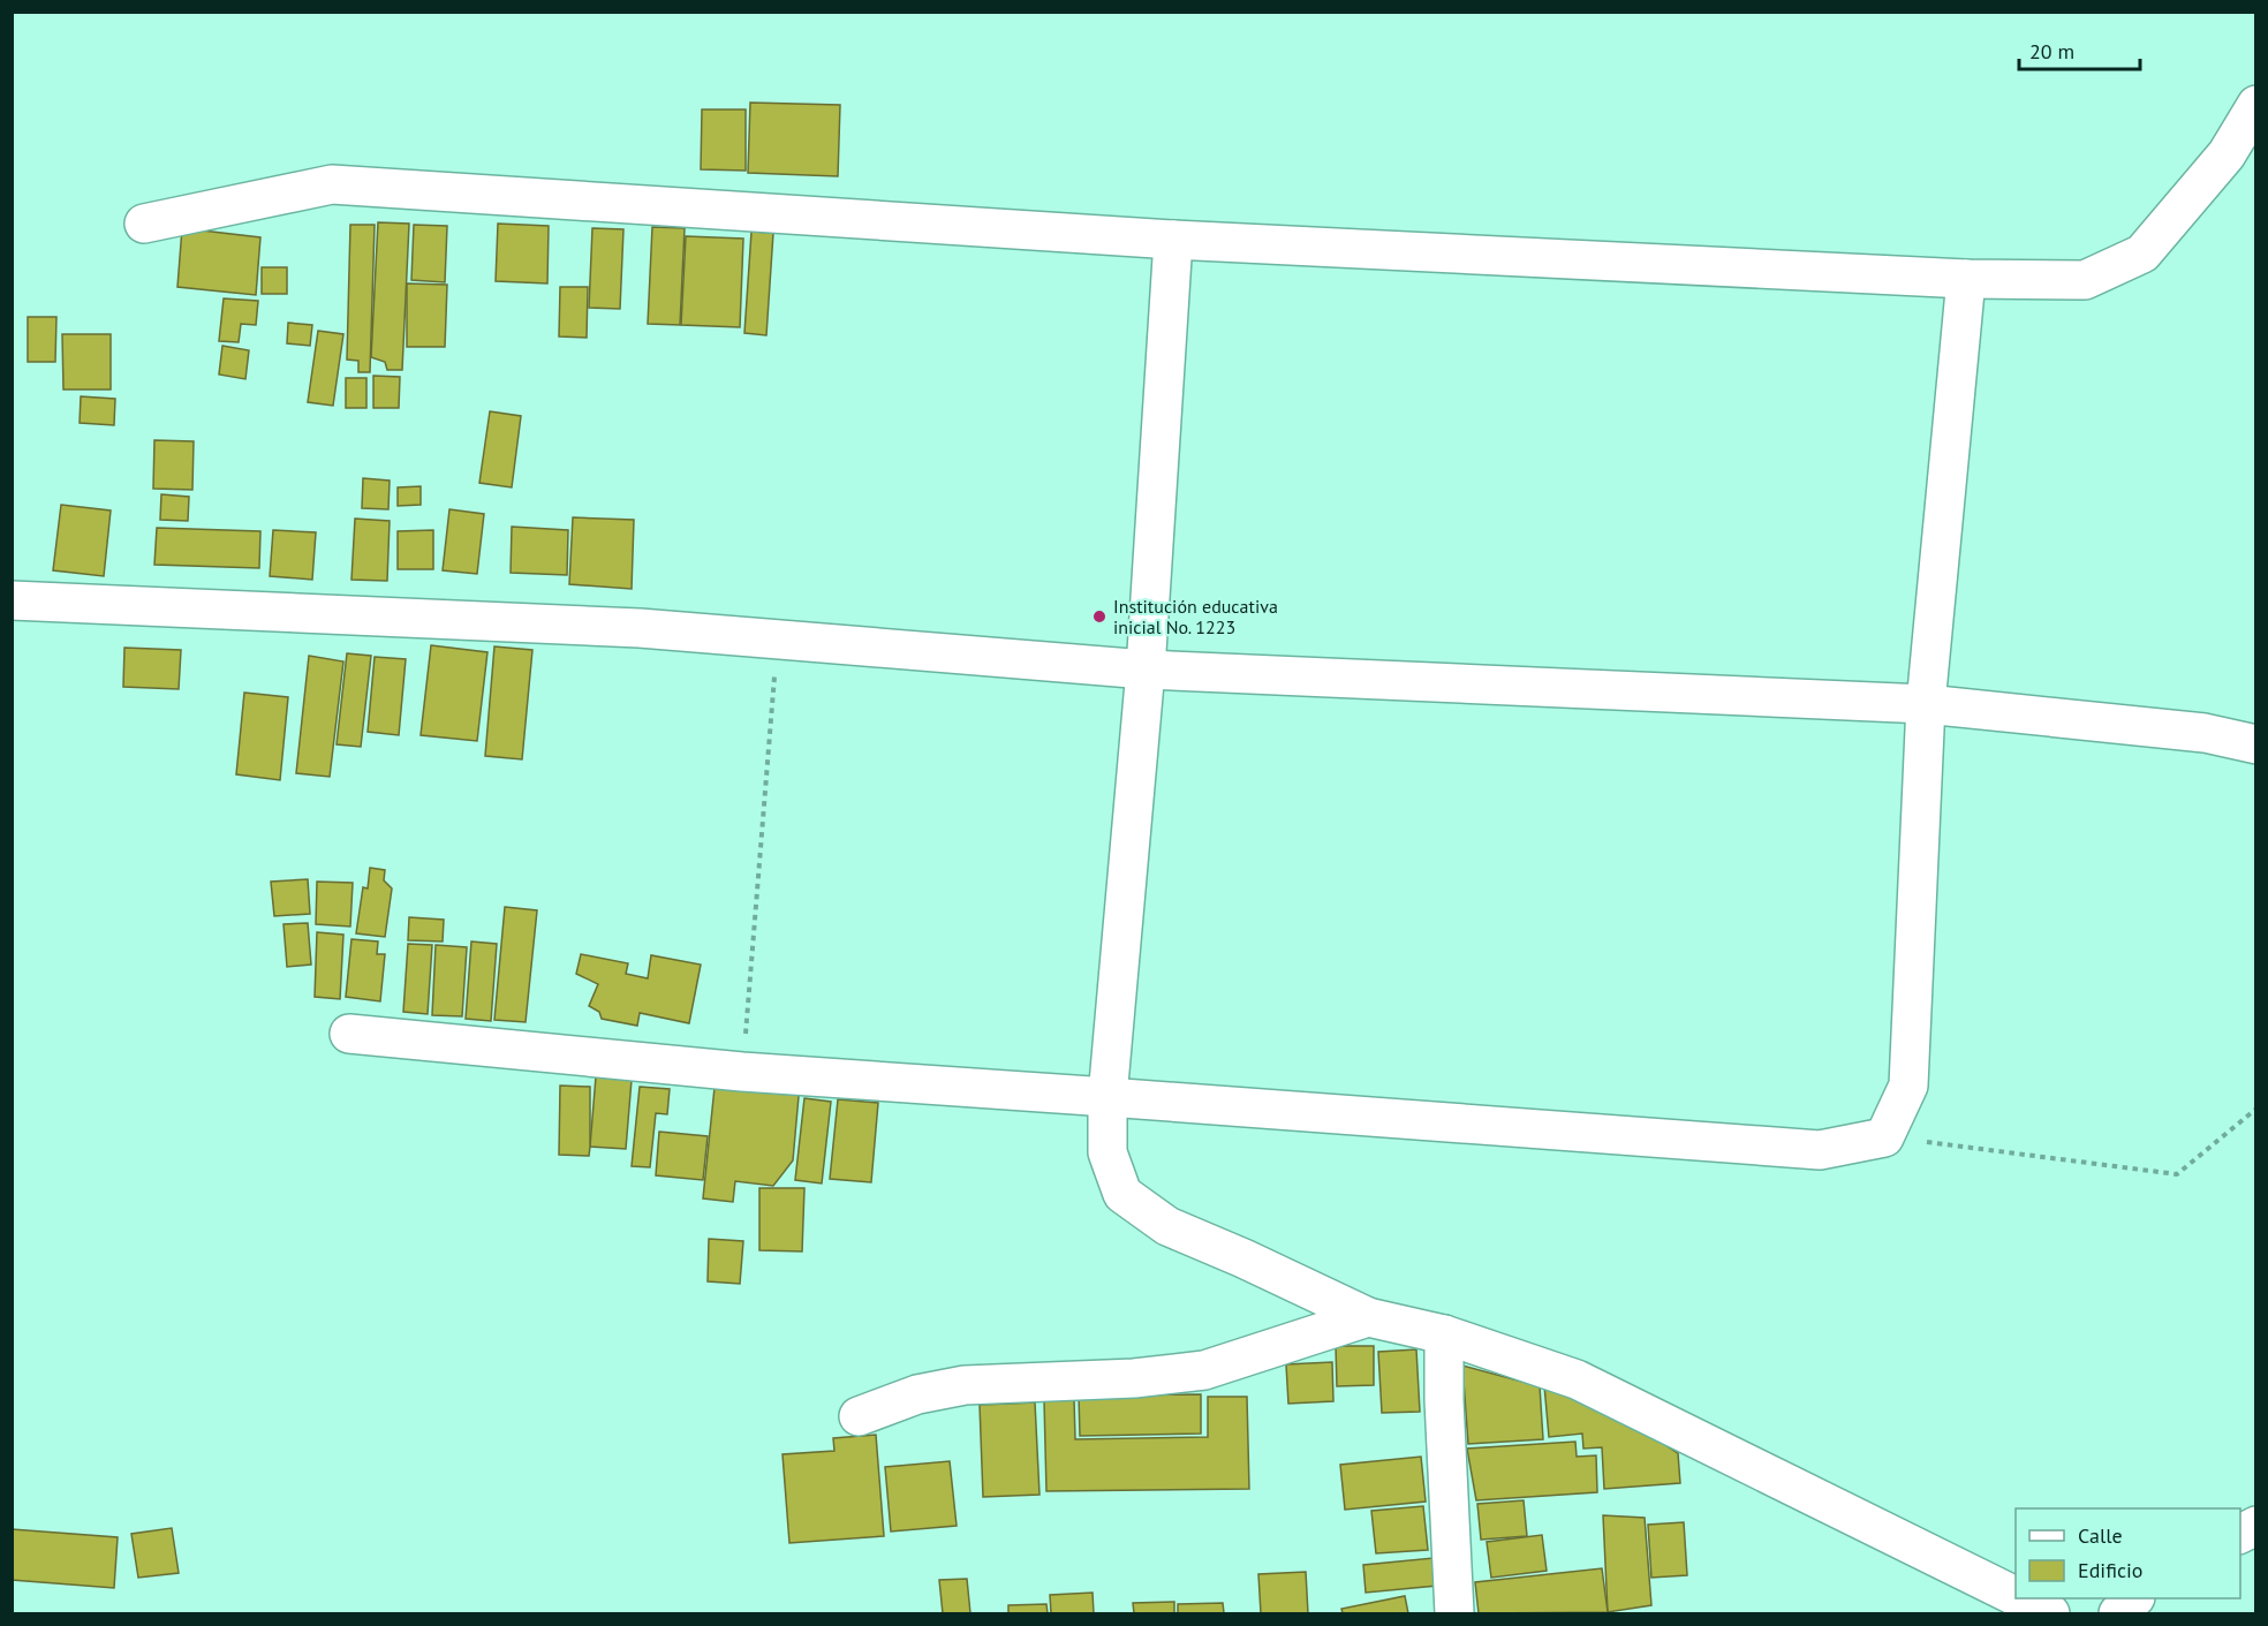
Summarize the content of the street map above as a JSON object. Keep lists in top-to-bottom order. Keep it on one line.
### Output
{"places":["Institución educativa inicial No. 1223"],"legend":["Calle","Edificio"],"scale_bar":"20 m"}
